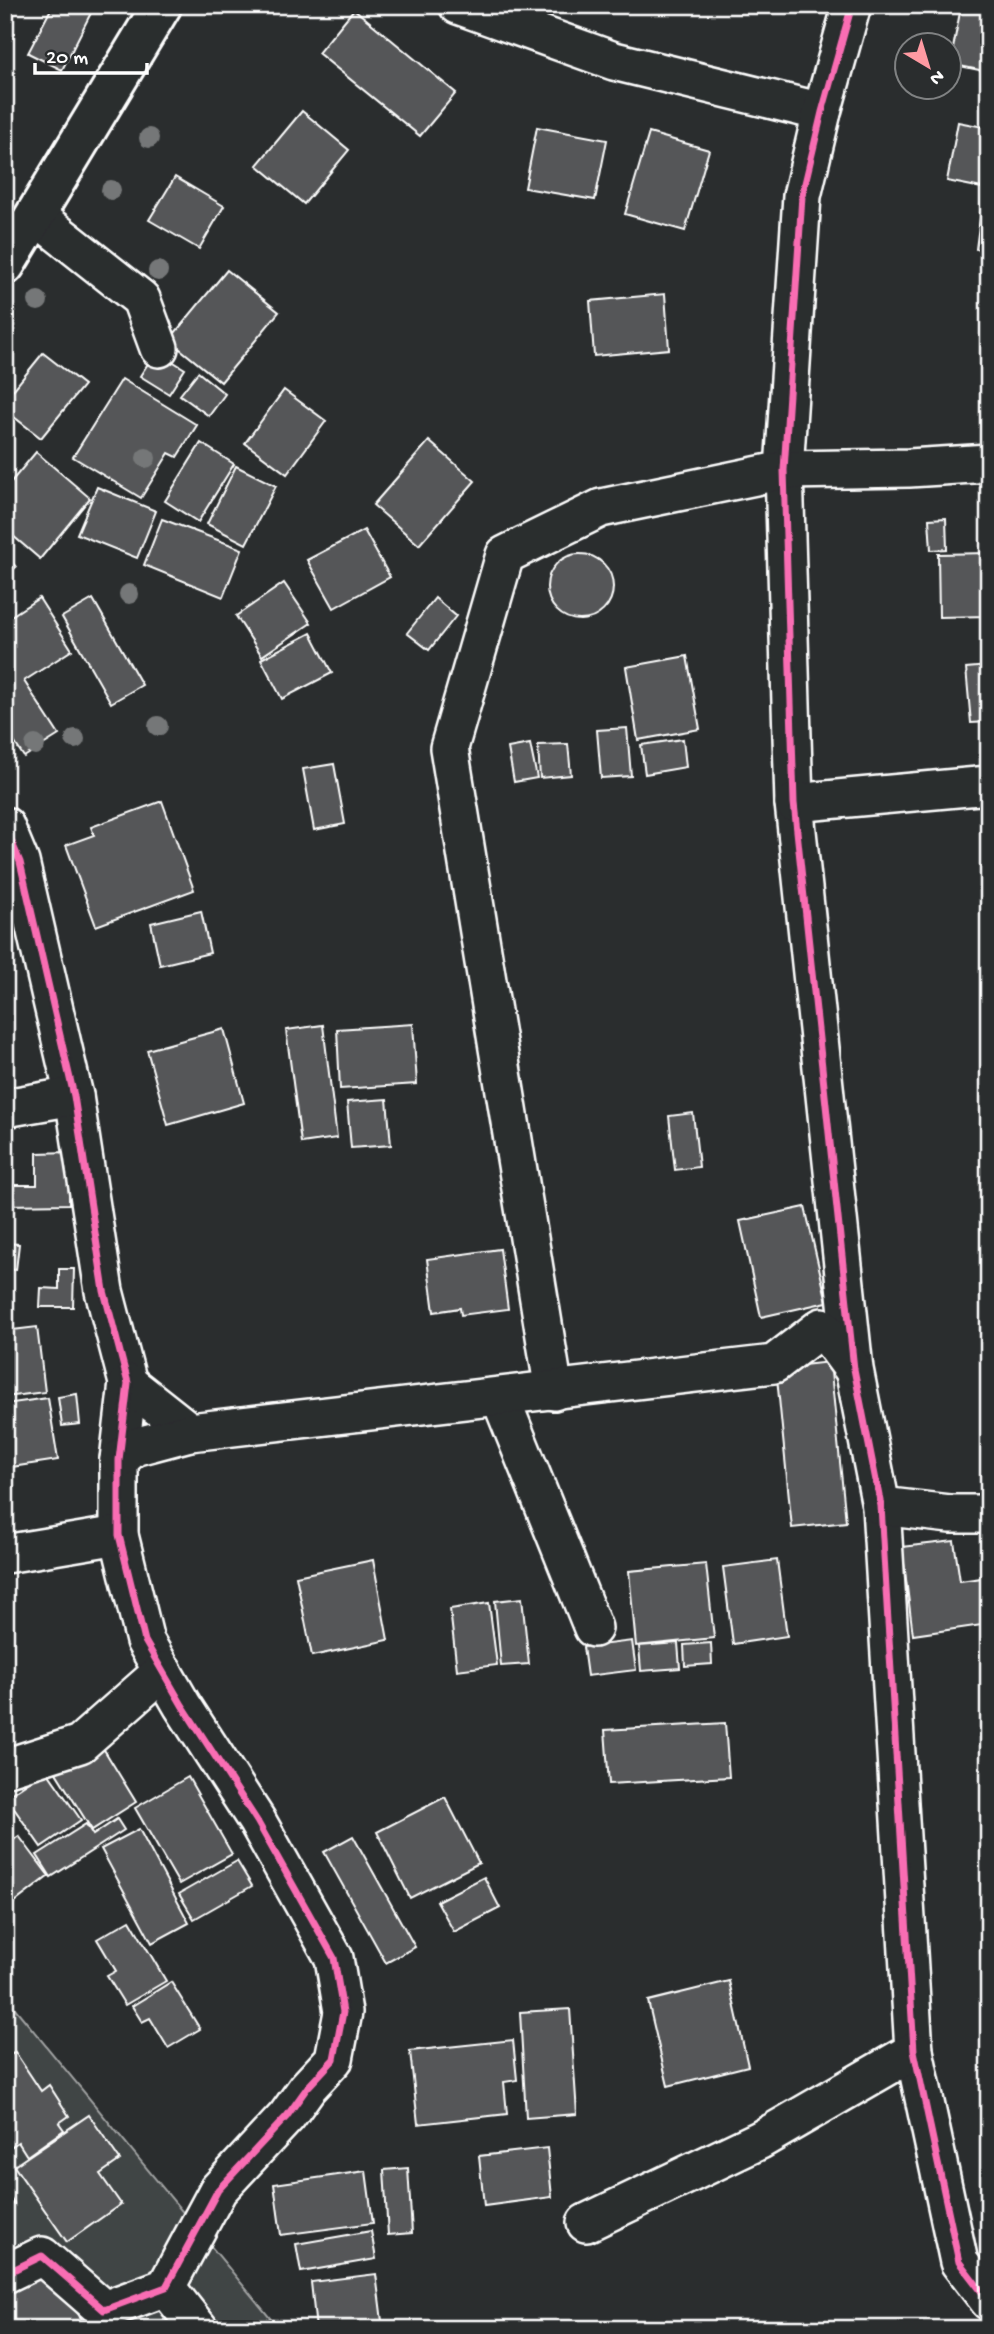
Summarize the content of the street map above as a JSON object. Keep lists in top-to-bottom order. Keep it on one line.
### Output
{"scale_bar":"20 m","north":"bottom right"}
